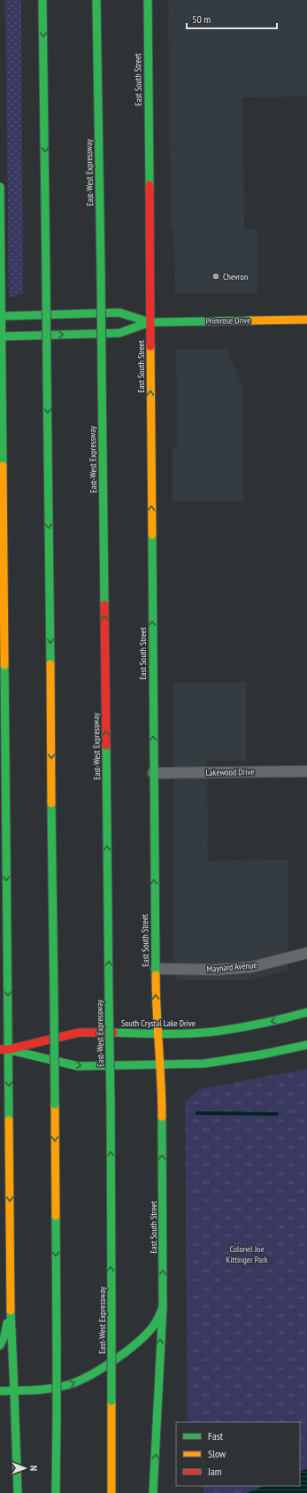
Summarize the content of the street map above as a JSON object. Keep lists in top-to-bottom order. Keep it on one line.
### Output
{"streets":{"main road":["East South Street","East-West Expressway","Primrose Drive","South Crystal Lake Drive"],"street":["Lakewood Drive","Maynard Avenue"]},"crossings":[["East South Street","Primrose Drive"],["East South Street","Lakewood Drive"],["East South Street","Maynard Avenue"],["East South Street","South Crystal Lake Drive"]],"one_way":["East South Street"],"parks":["Colonel Joe Kittinger Park"],"places":["Chevron"],"legend":["Fast","Slow","Jam"],"scale_bar":"50 m","north":"right"}
